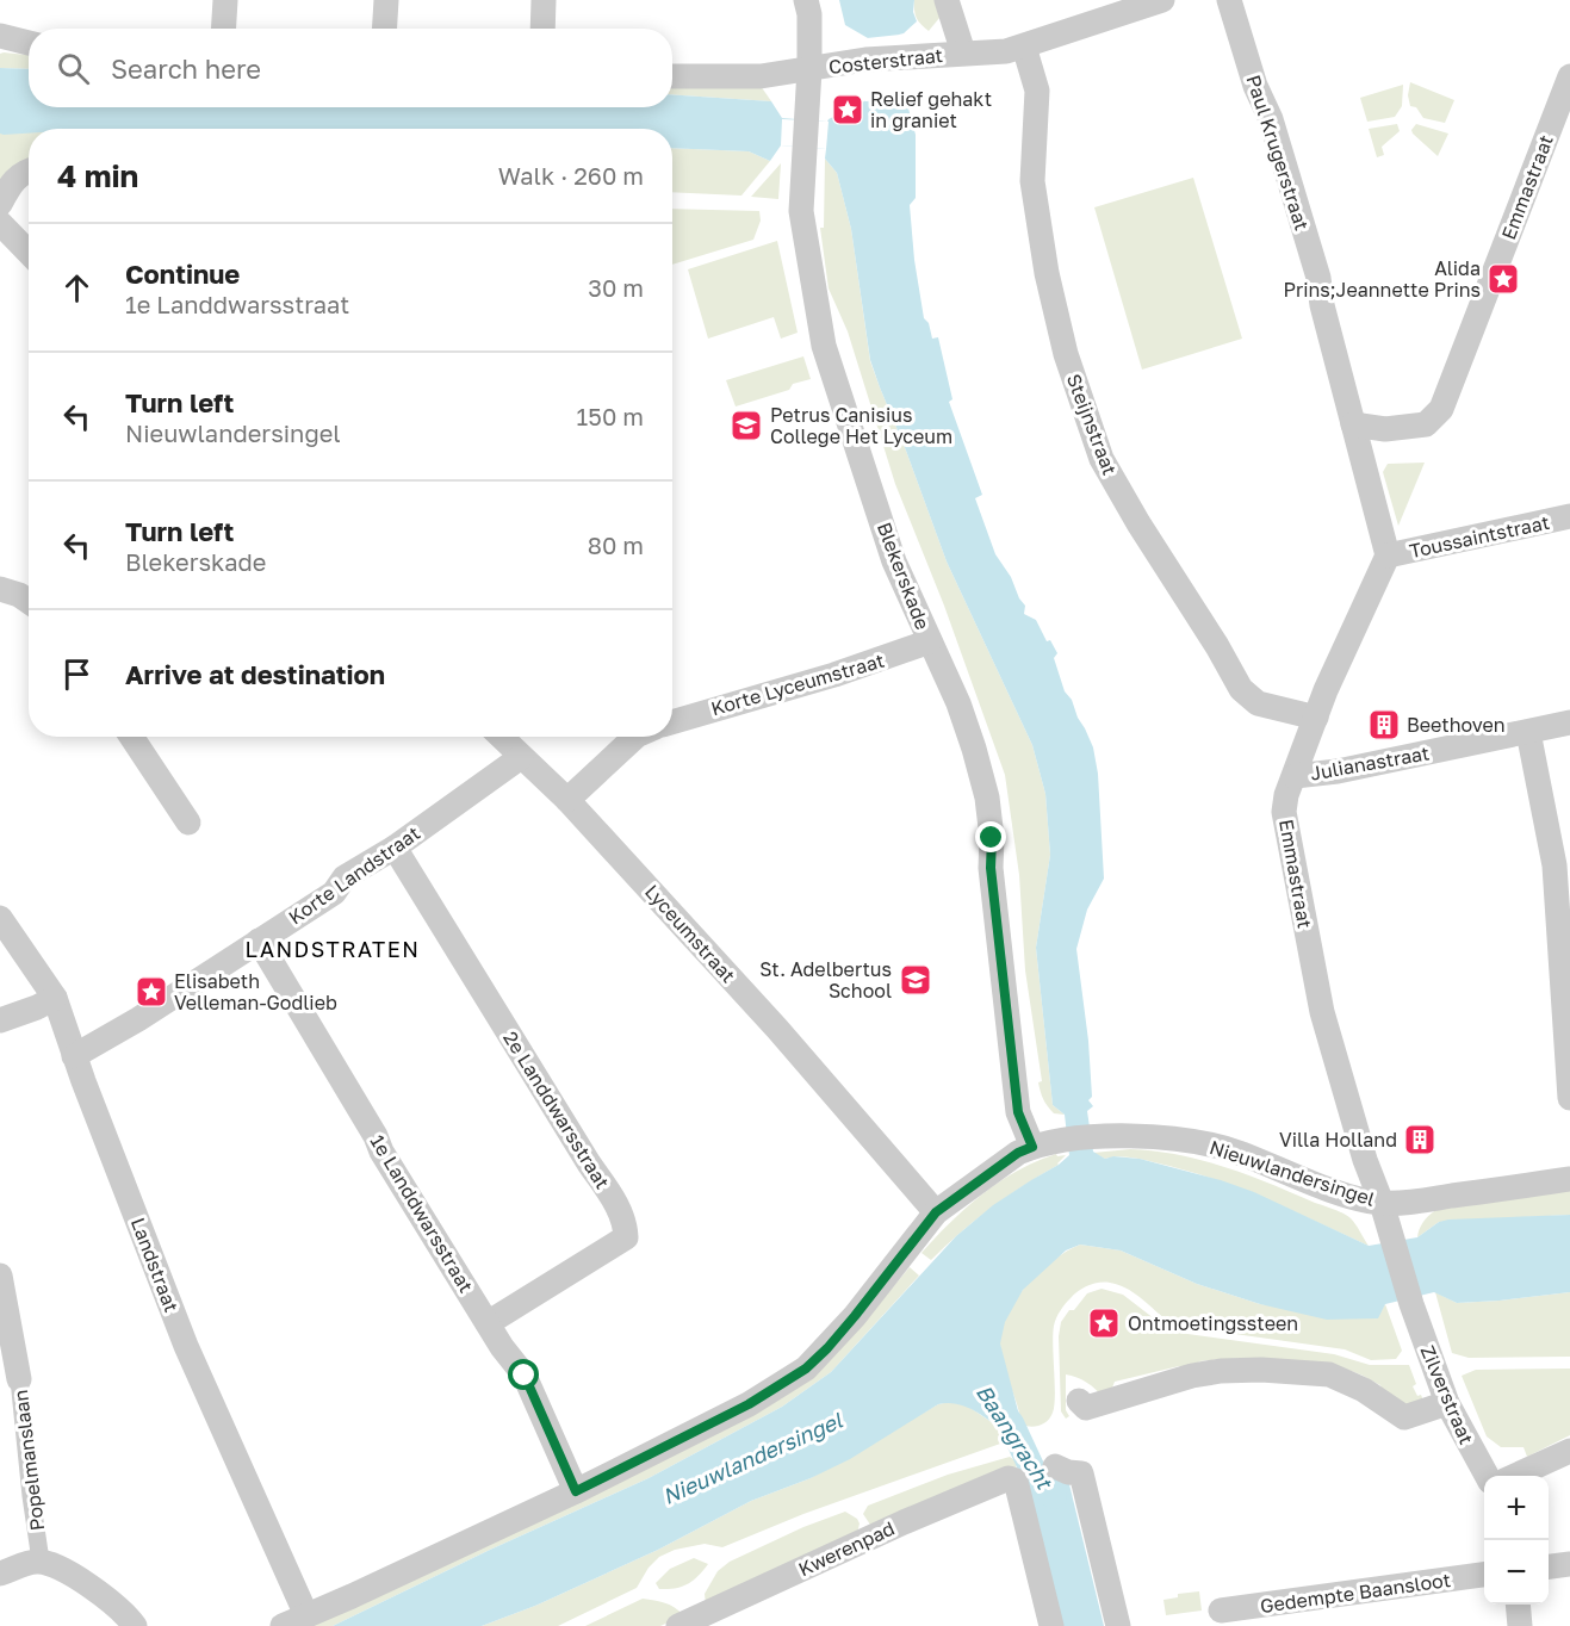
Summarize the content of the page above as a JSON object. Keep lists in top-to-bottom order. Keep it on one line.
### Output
{"streets":{"street":["Costerstraat","Paul Krugerstraat","Emmastraat","Steijnstraat","Toussaintstraat","Blekerskade","Korte Lyceumstraat","Julianastraat","Korte Landstraat","Lyceumstraat","2e Landdwarsstraat","Nieuwlandersingel","1e Landdwarsstraat","Landstraat","Zilverstraat","Popelmanslaan","Kwerenpad","Gedempte Baansloot"]},"crossings":[["Costerstraat","Steijnstraat"],["Costerstraat","Blekerskade"],["Paul Krugerstraat","Emmastraat"],["Paul Krugerstraat","Toussaintstraat"],["Emmastraat","Steijnstraat"],["Emmastraat","Toussaintstraat"],["Emmastraat","Julianastraat"],["Emmastraat","Nieuwlandersingel"],["Emmastraat","Zilverstraat"],["Blekerskade","Korte Lyceumstraat"],["Blekerskade","Nieuwlandersingel"],["Korte Landstraat","Lyceumstraat"],["Korte Landstraat","2e Landdwarsstraat"],["Korte Landstraat","1e Landdwarsstraat"],["Korte Landstraat","Landstraat"],["2e Landdwarsstraat","1e Landdwarsstraat"]],"districts":["LANDSTRATEN"],"water":["Baangracht","Nieuwlandersingel"],"places":{"place":["Relief gehakt in graniet","Alida Prins;Jeannette Prins","Elisabeth Velleman-Godlieb","Ontmoetingssteen"],"school or university":["Petrus Canisius College Het Lyceum","St. Adelbertus School"],"building":["Beethoven","Villa Holland"]},"page":{"search":"Search here","heading":["4 min","Walk · 260 m"],"list":[["Continue","1e Landdwarsstraat","30 m"],["Turn left","Nieuwlandersingel","150 m"],["Turn left","Blekerskade","80 m"],"Arrive at destination"],"map_buttons":["+","−"]}}
